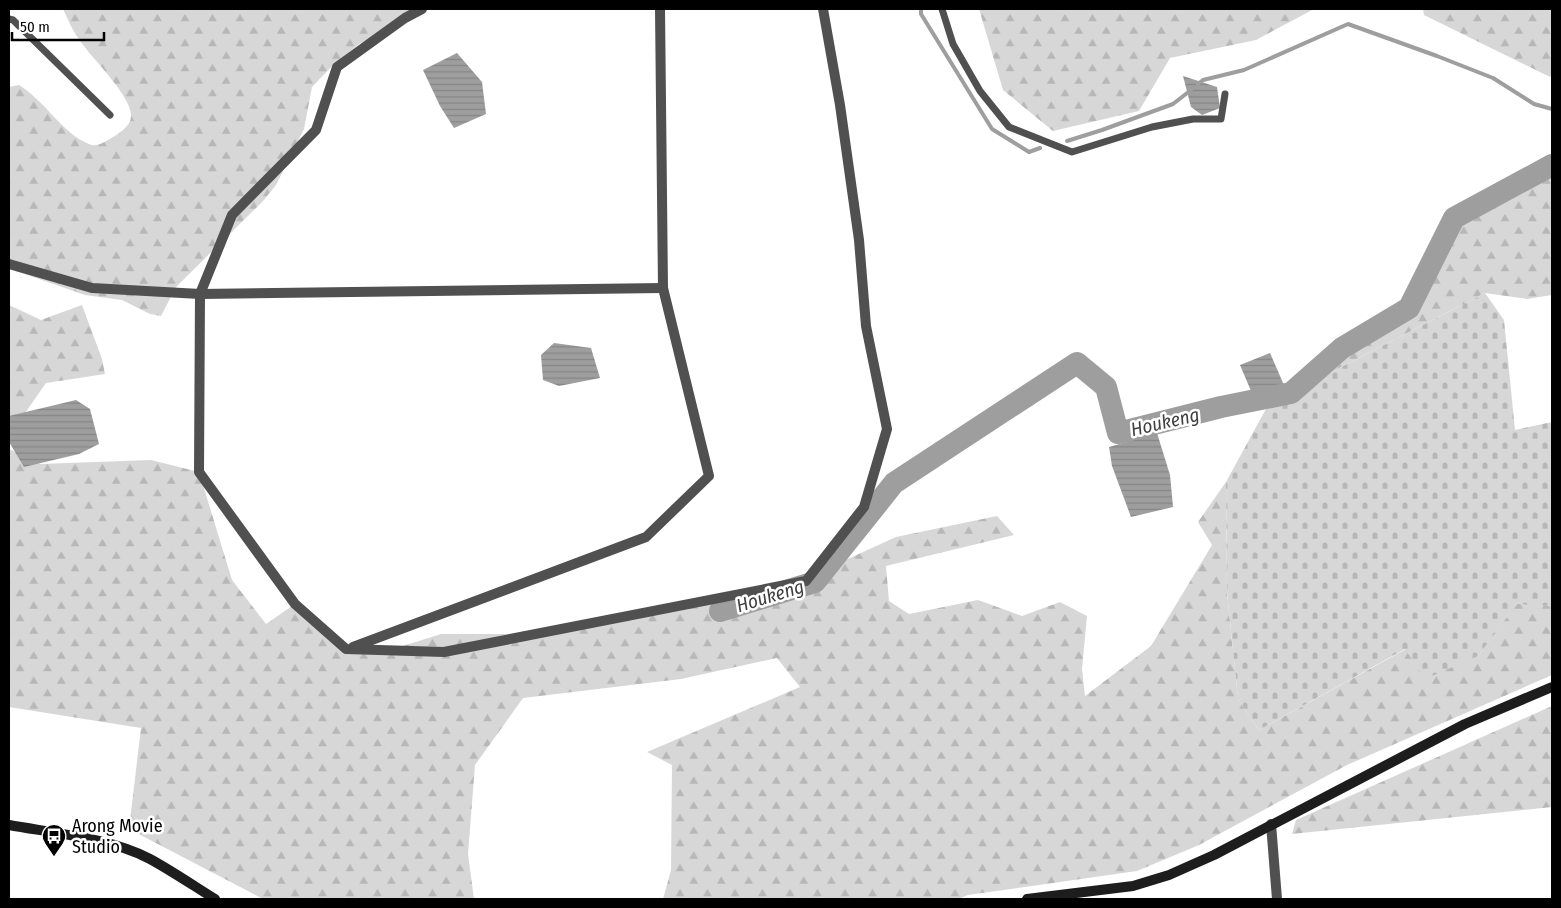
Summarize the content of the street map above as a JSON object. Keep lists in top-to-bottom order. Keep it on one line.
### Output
{"water":["Houkeng"],"places":{"bus stop":["Arong Movie Studio"]},"scale_bar":"50 m"}
